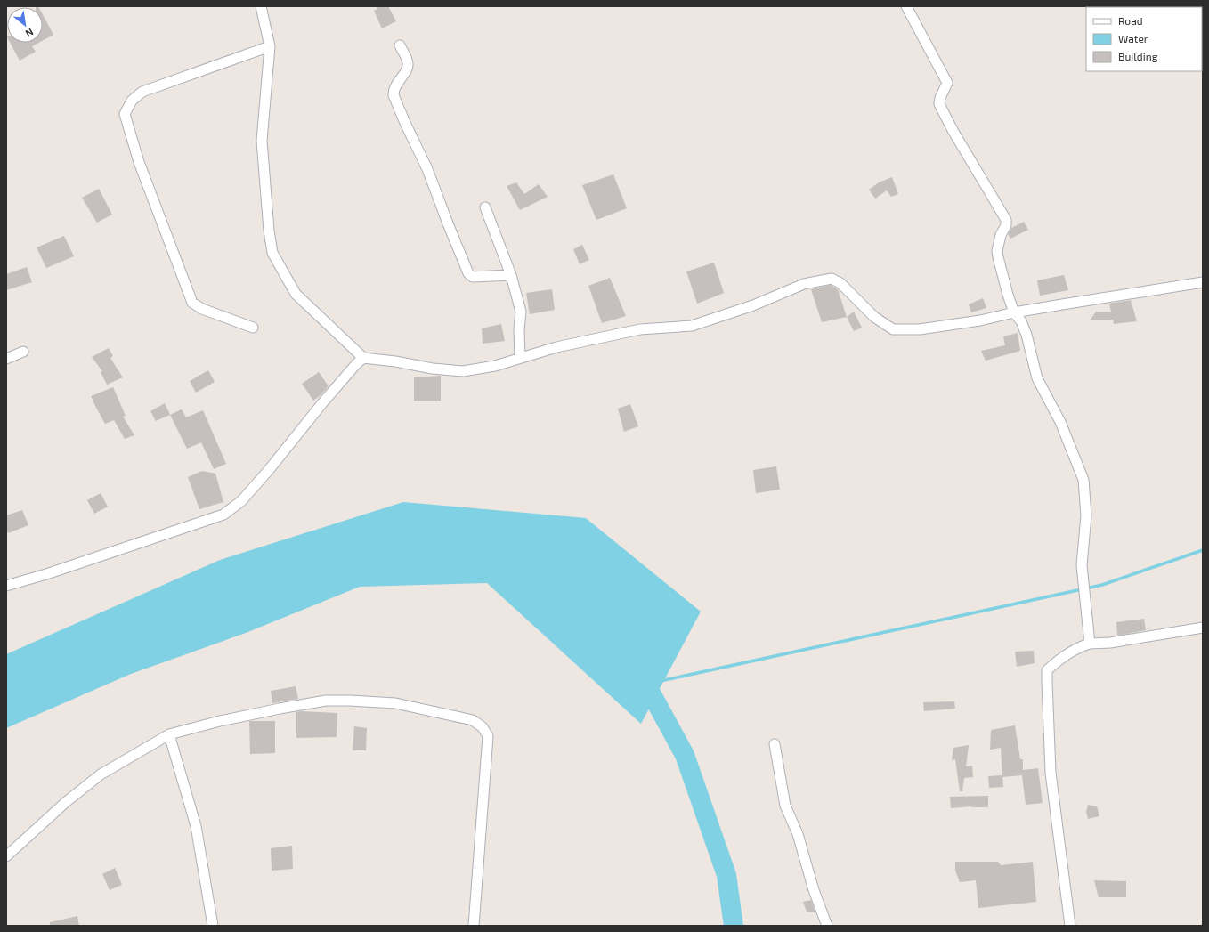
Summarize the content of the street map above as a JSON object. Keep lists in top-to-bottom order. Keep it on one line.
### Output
{"legend":["Road","Water","Building"],"north":"bottom right"}
